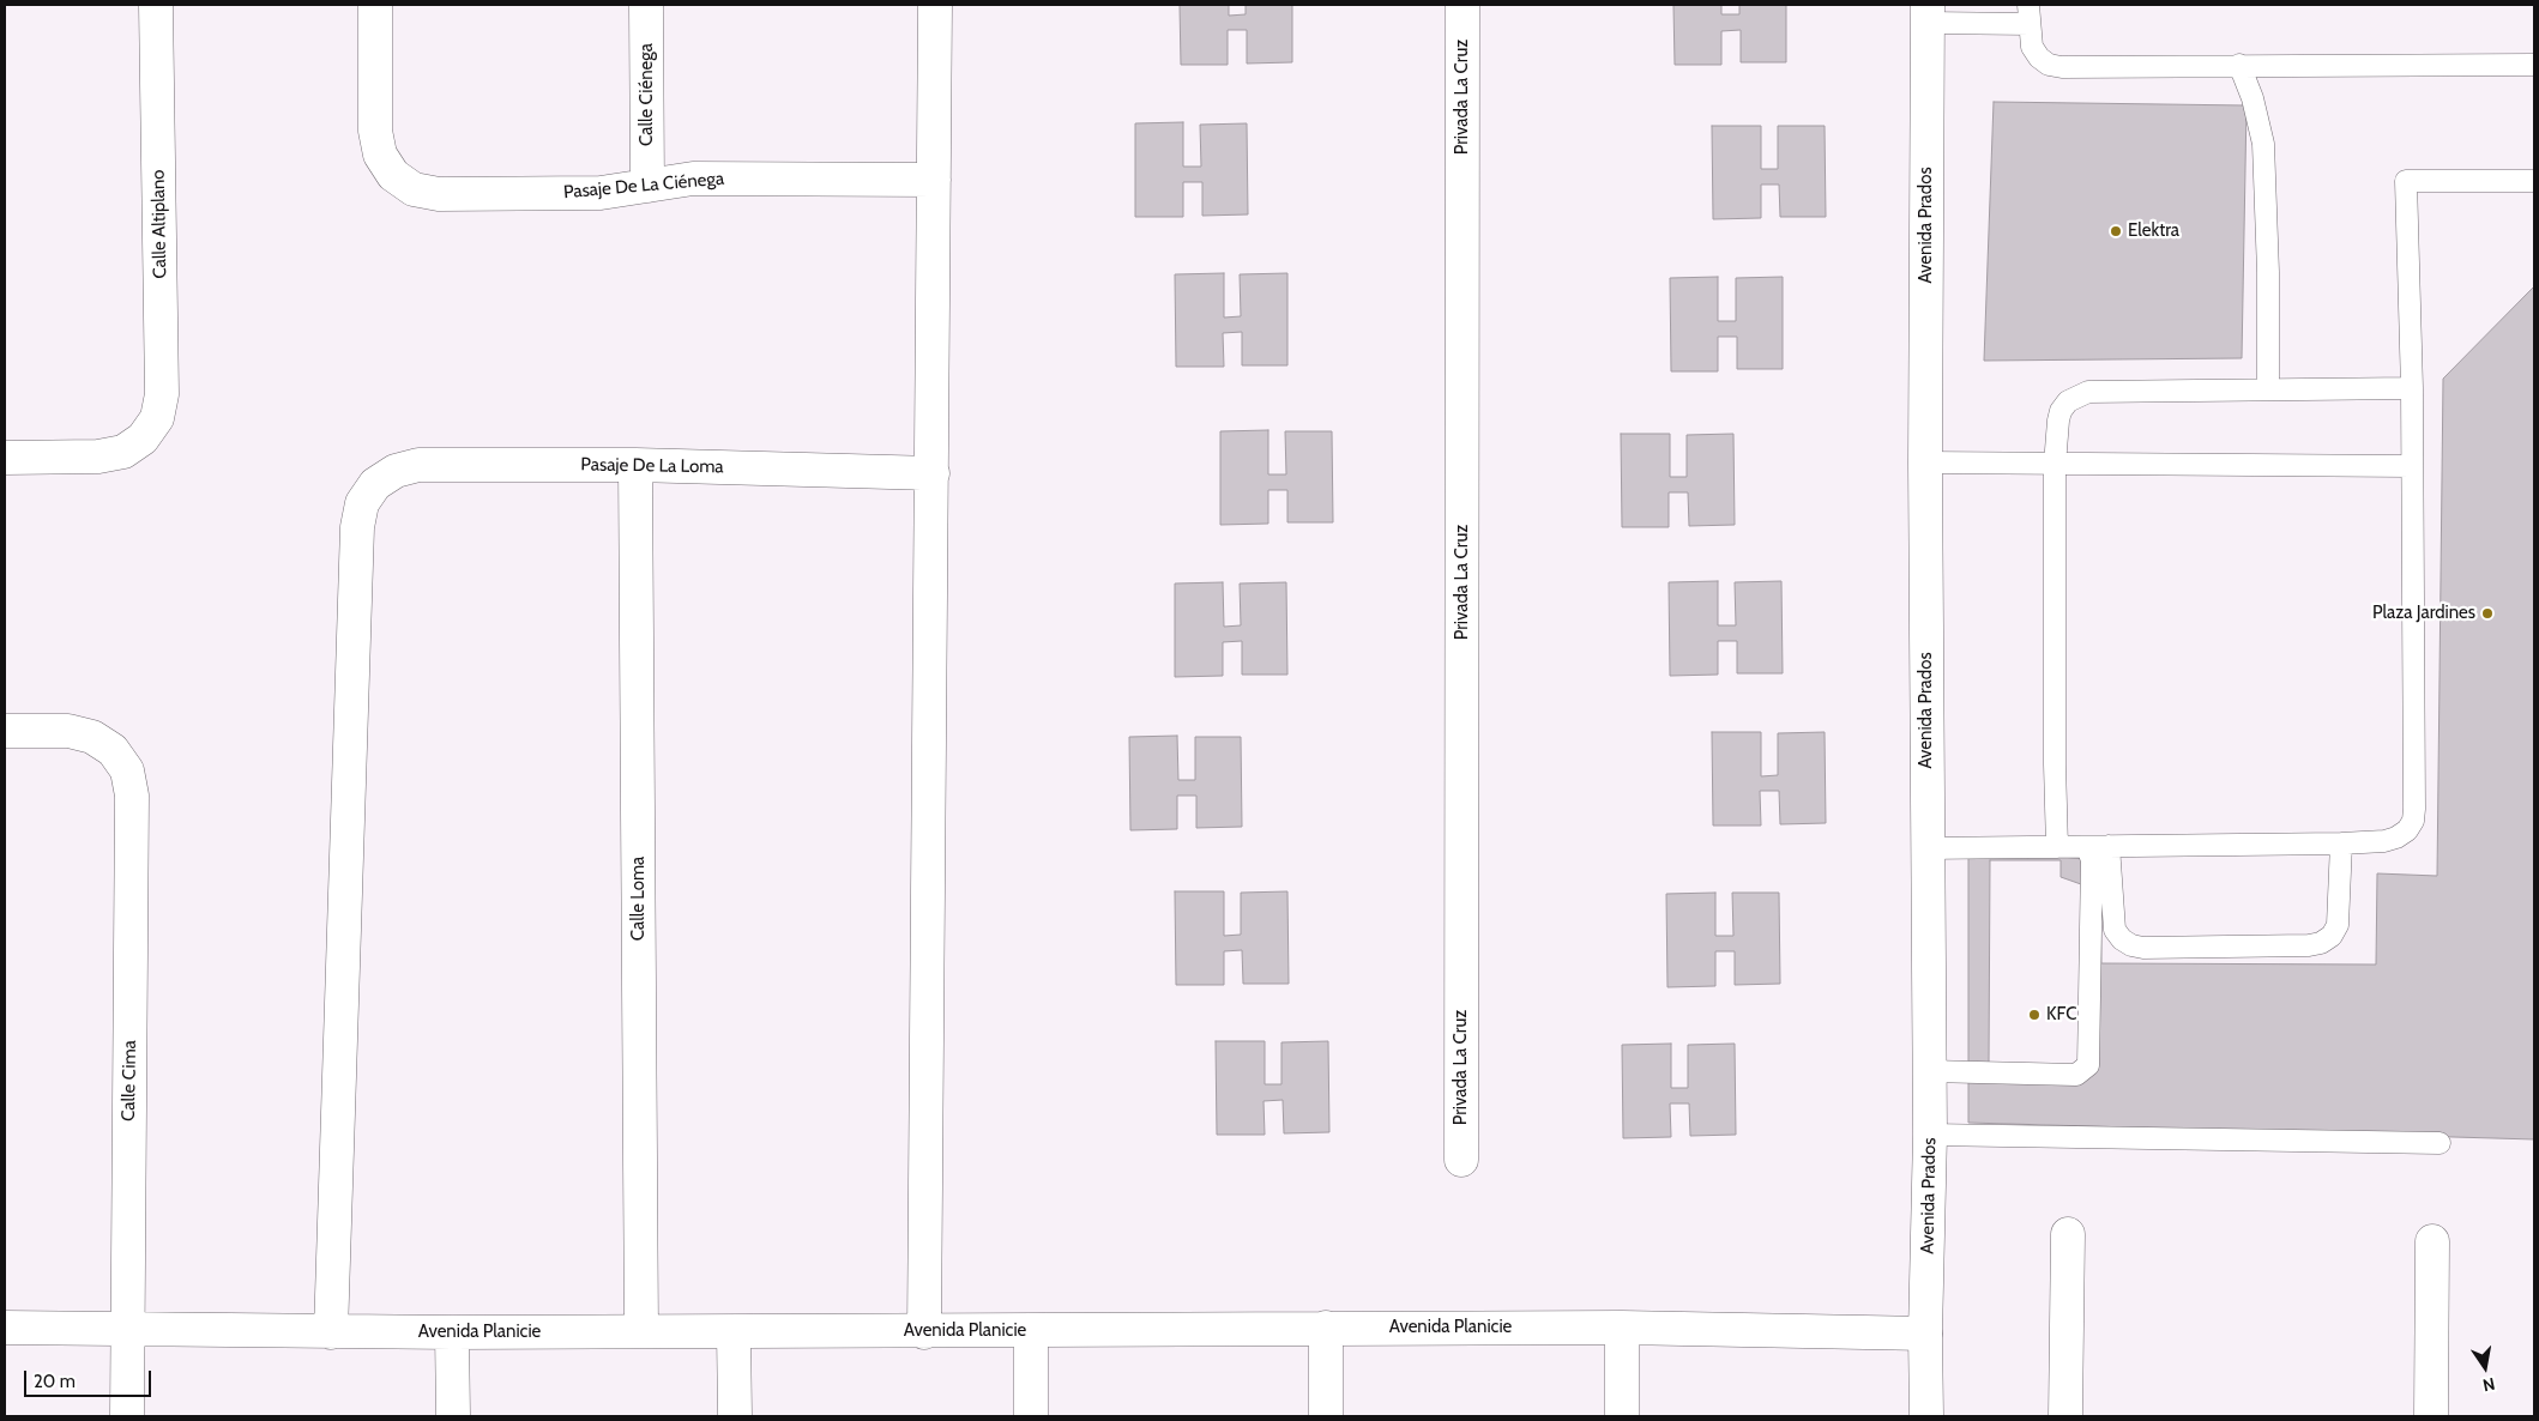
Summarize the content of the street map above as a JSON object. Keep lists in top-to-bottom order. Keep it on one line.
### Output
{"streets":{"street":["Calle Ciénega","Privada La Cruz","Pasaje De La Ciénega","Calle Altiplano","Avenida Prados","Pasaje De La Loma","Calle Loma","Calle Cima","Avenida Planicie"]},"crossings":[["Calle Ciénega","Pasaje De La Ciénega"],["Avenida Prados","Avenida Planicie"],["Pasaje De La Loma","Calle Loma"],["Pasaje De La Loma","Avenida Planicie"],["Calle Loma","Avenida Planicie"],["Calle Cima","Avenida Planicie"]],"places":["Elektra","Plaza Jardines","KFC"],"scale_bar":"20 m","north":"bottom"}
